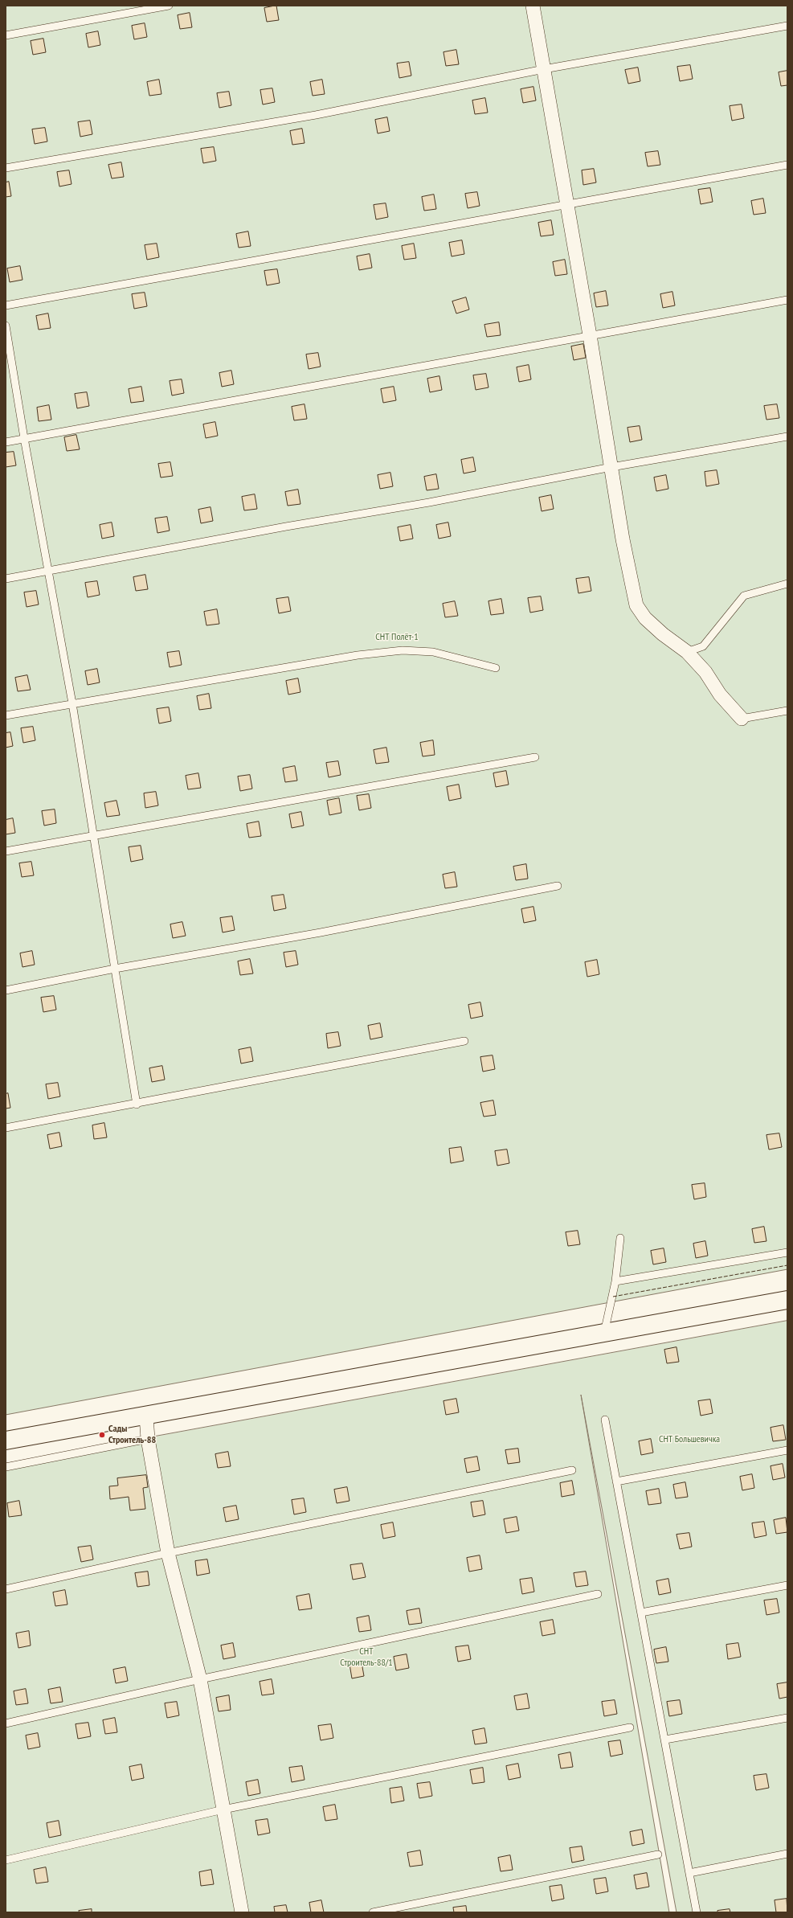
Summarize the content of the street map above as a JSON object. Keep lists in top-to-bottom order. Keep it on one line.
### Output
{"parks":["СНТ Полёт-1","СНТ Большевичка","СНТ Строитель-88/1"],"places":["Сады Строитель-88"]}
